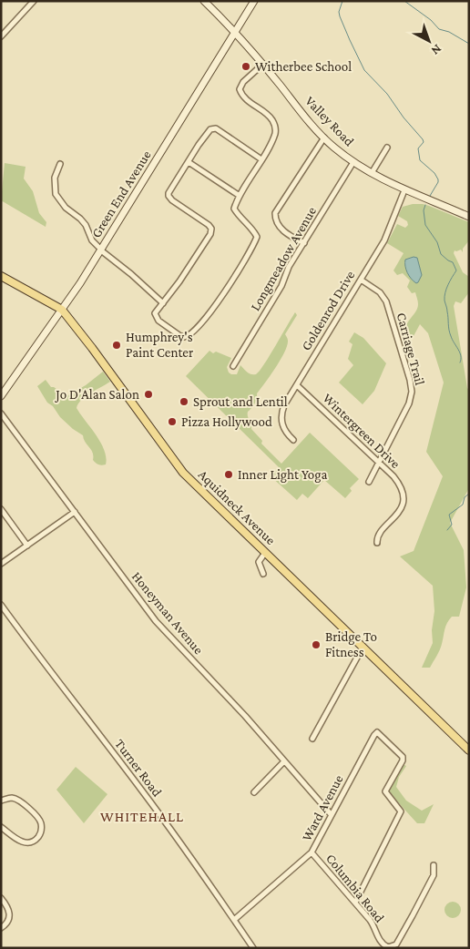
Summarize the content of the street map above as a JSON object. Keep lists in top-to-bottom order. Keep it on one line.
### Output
{"streets":{"main road":["Valley Road","Green End Avenue","Aquidneck Avenue"],"street":["Longmeadow Avenue","Goldenrod Drive","Carriage Trail","Wintergreen Drive","Honeyman Avenue","Turner Road","Ward Avenue","Columbia Road"]},"crossings":[["Valley Road","Green End Avenue"],["Valley Road","Longmeadow Avenue"],["Valley Road","Goldenrod Drive"],["Green End Avenue","Aquidneck Avenue"],["Goldenrod Drive","Carriage Trail"],["Goldenrod Drive","Wintergreen Drive"],["Carriage Trail","Wintergreen Drive"],["Honeyman Avenue","Ward Avenue"],["Turner Road","Ward Avenue"],["Ward Avenue","Columbia Road"]],"districts":["WHITEHALL"],"places":["Witherbee School","Humphrey's Paint Center","Jo D'Alan Salon","Sprout and Lentil","Pizza Hollywood","Inner Light Yoga","Bridge To Fitness"],"north":"bottom right"}
